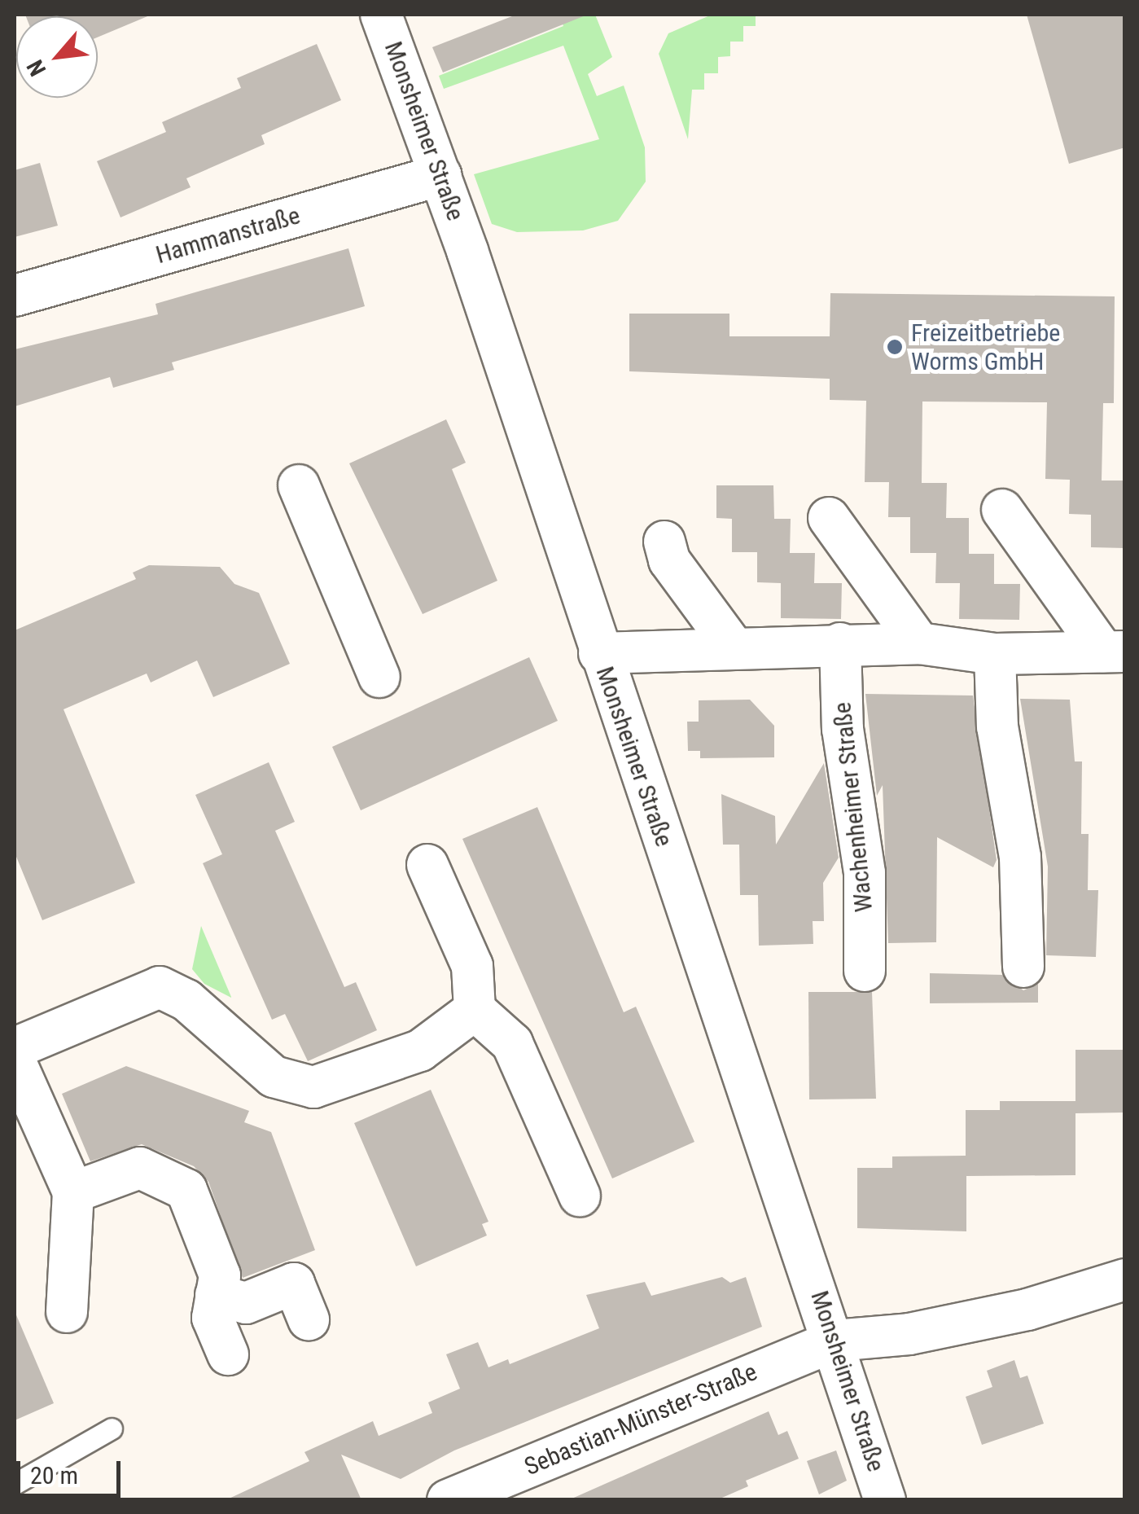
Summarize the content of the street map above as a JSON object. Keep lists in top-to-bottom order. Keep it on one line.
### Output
{"streets":{"street":["Monsheimer Straße","Hammanstraße","Wachenheimer Straße","Sebastian-Münster-Straße"]},"crossings":[["Monsheimer Straße","Hammanstraße"],["Monsheimer Straße","Sebastian-Münster-Straße"]],"places":["Freizeitbetriebe Worms GmbH"],"scale_bar":"20 m","north":"bottom left"}
